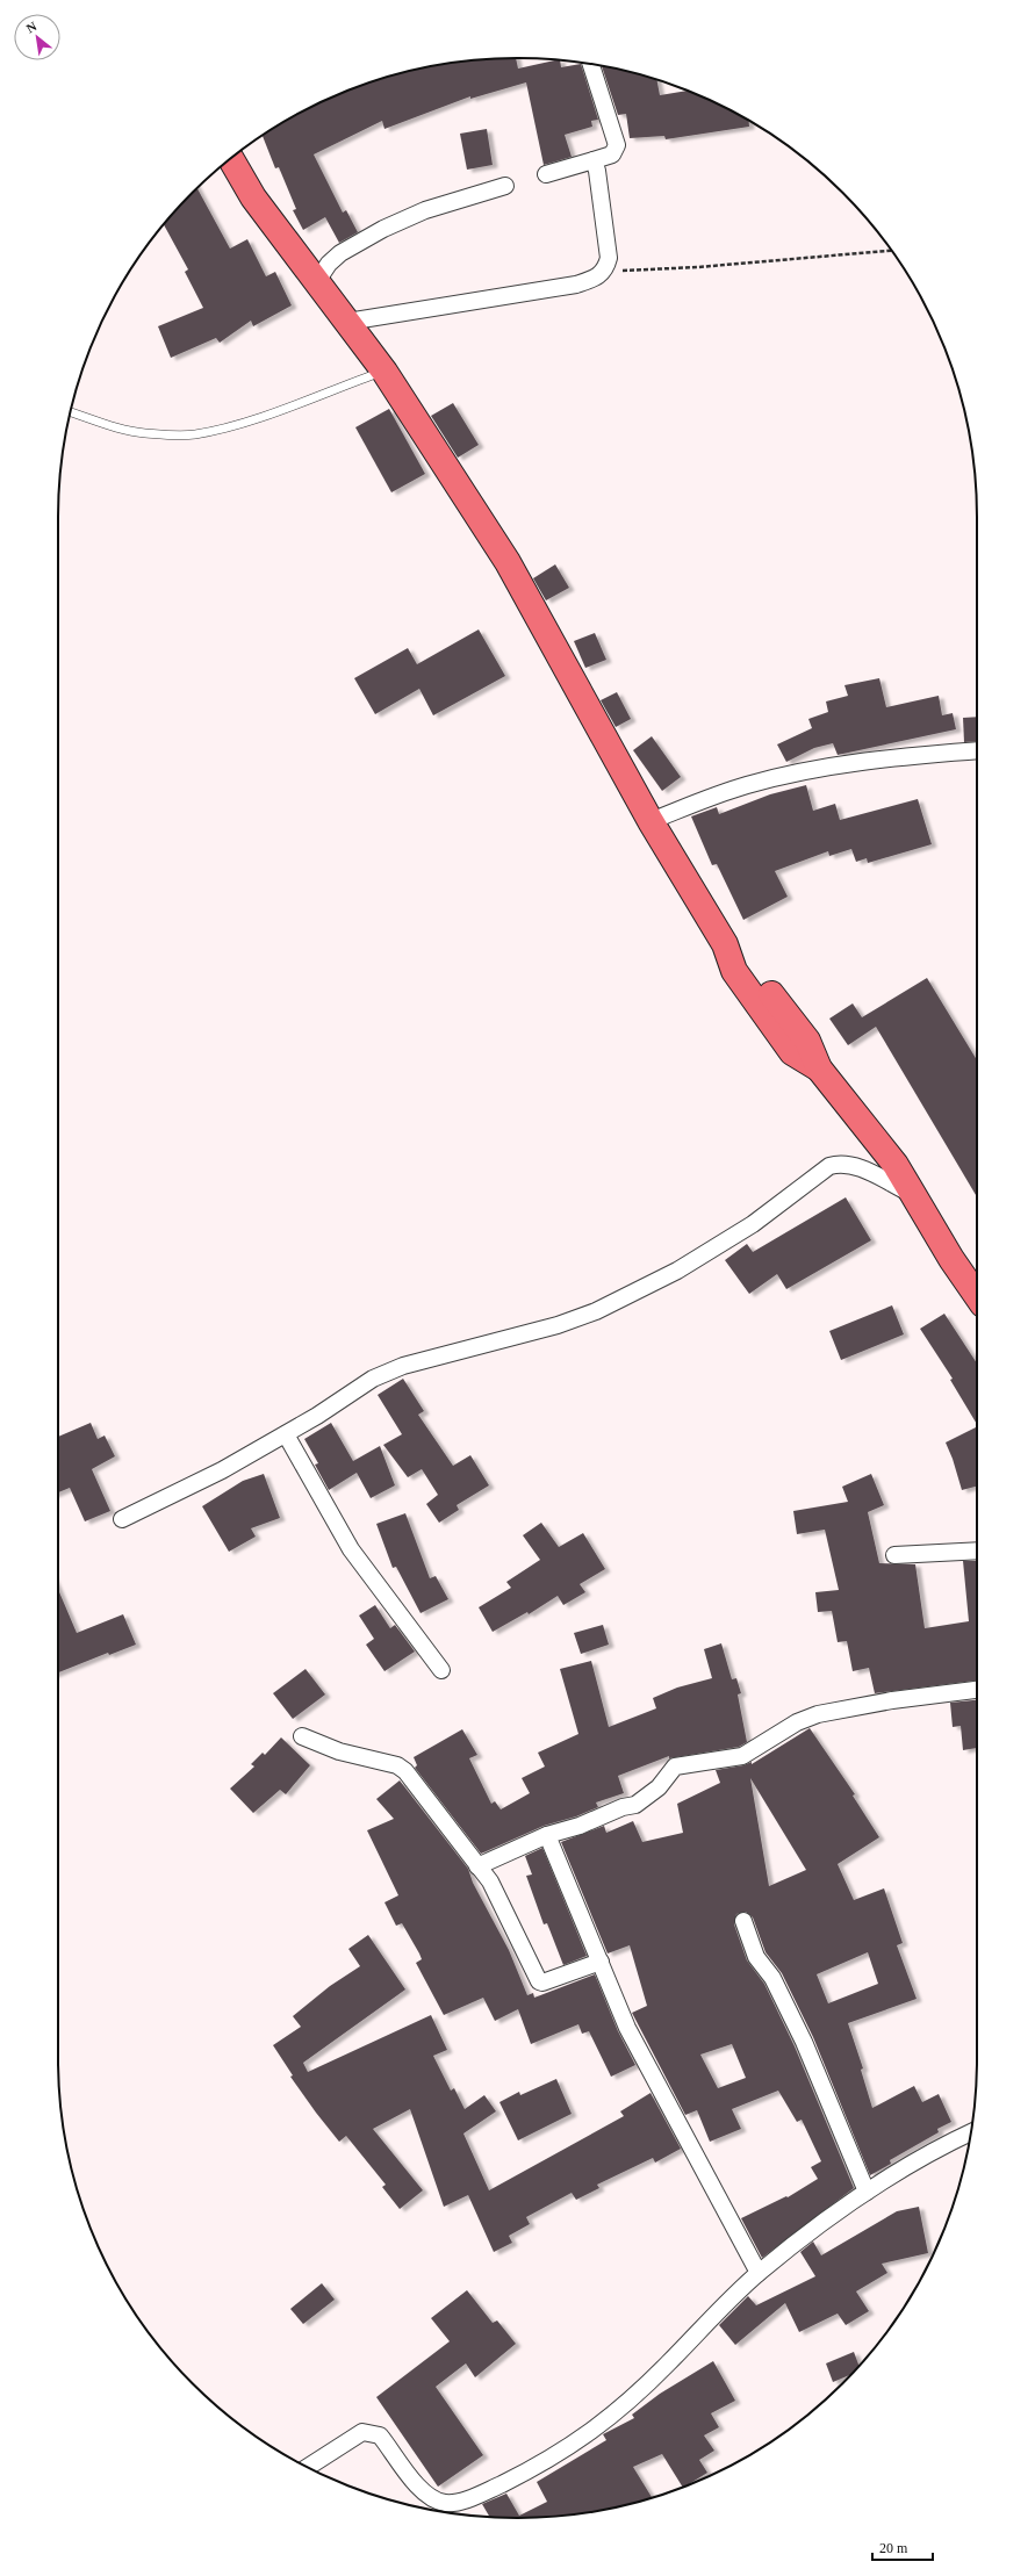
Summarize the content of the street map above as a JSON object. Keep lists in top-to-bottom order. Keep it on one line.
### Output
{"scale_bar":"20 m","north":"top left"}
